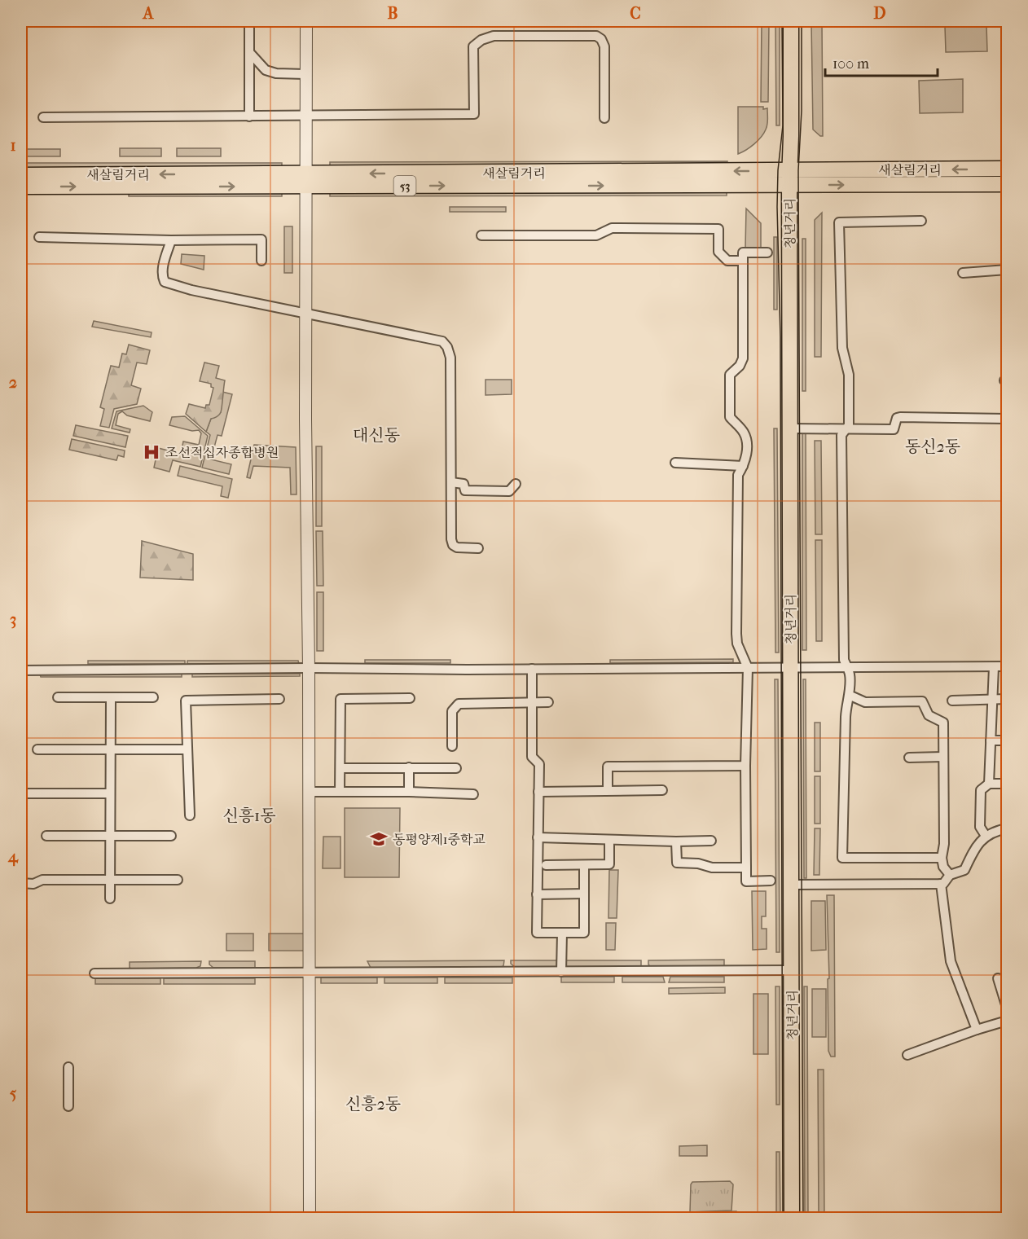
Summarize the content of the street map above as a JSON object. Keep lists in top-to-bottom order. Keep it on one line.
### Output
{"streets":{"main road":["새살림거리","53","청년거리"]},"crossings":[["새살림거리","청년거리"]],"districts":["대신동","동신2동","신흥1동","신흥2동"],"places":{"hospital":["조선적십자종합병원"],"school or university":["동평양제1중학교"]},"scale_bar":"100 m","grid":{"columns":["A","B","C","D"],"rows":["1","2","3","4","5"]}}
